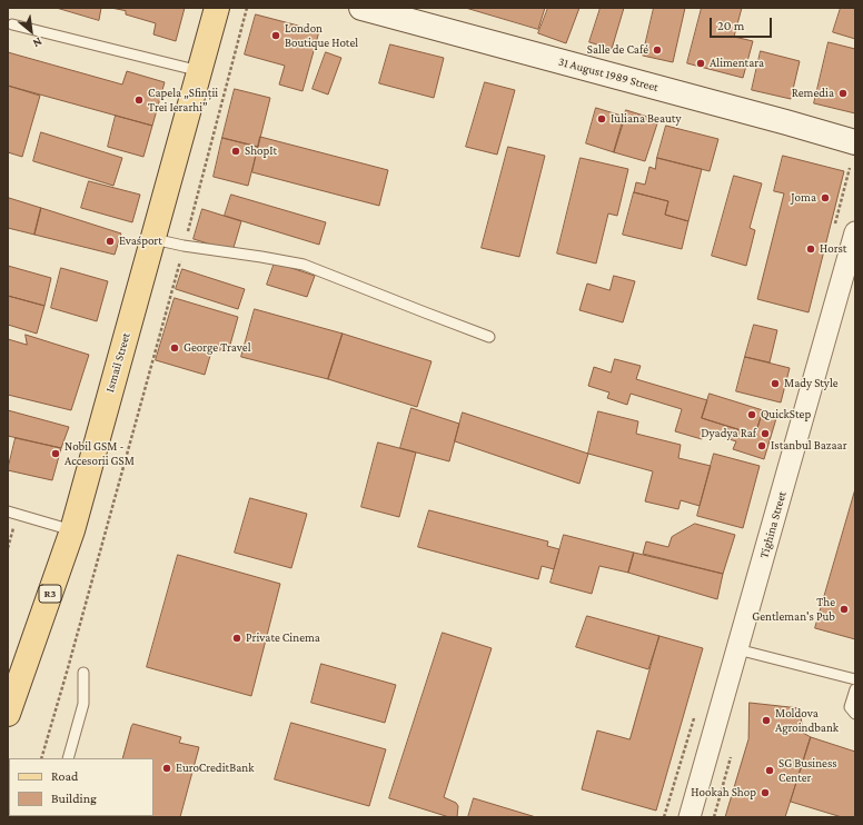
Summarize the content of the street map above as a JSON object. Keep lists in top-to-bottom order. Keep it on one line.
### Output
{"streets":{"main road":["Ismail Street","R3"],"street":["31 August 1989 Street","Tighina Street"]},"places":["London Boutique Hotel","Salle de Café","Alimentara","Remedia","Capela „Sfinții Trei Ierarhi”","Iuliana Beauty","ShopIt","Joma","Evaśport","Horst","George Travel","Mady Style","QuickStep","Dyadya Raf","Istanbul Bazaar","Nobil GSM - Accesorii GSM","The Gentleman's Pub","Private Cinema","Moldova Agroindbank","EuroCreditBank","SG Business Center","Hookah Shop"],"legend":["Road","Building"],"scale_bar":"20 m","north":"bottom right"}
